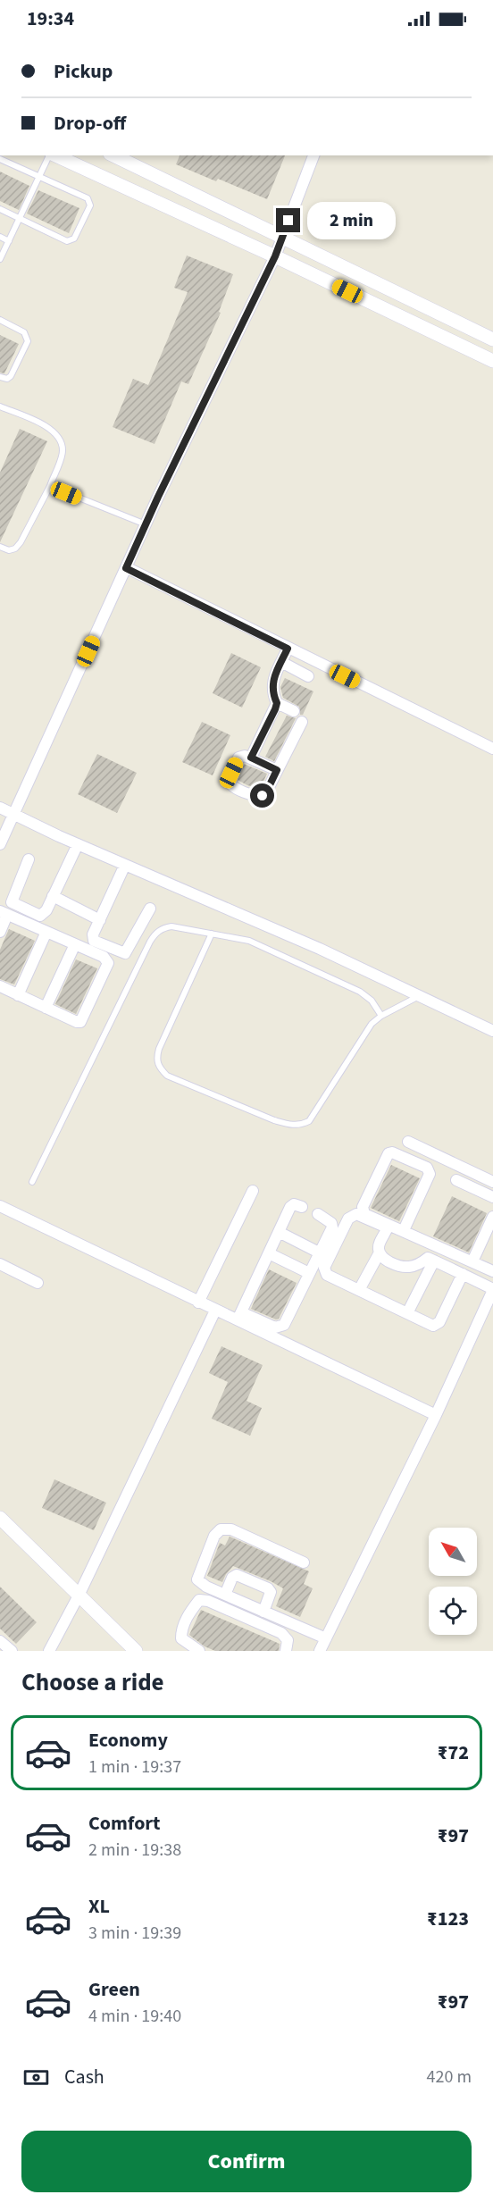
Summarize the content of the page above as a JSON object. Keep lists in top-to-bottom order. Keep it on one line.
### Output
{"north":"top left","page":{"status":"19:34","banner":["Pickup","Drop-off"],"bubble":"2 min","heading":"Choose a ride","list":[{"name":"Economy","note":"1 min · 19:37","value":"₹72"},{"name":"Comfort","note":"2 min · 19:38","value":"₹97"},{"name":"XL","note":"3 min · 19:39","value":"₹123"},{"name":"Green","note":"4 min · 19:40","value":"₹97"}],"pay":["Cash","420 m"],"buttons":"Confirm"}}
